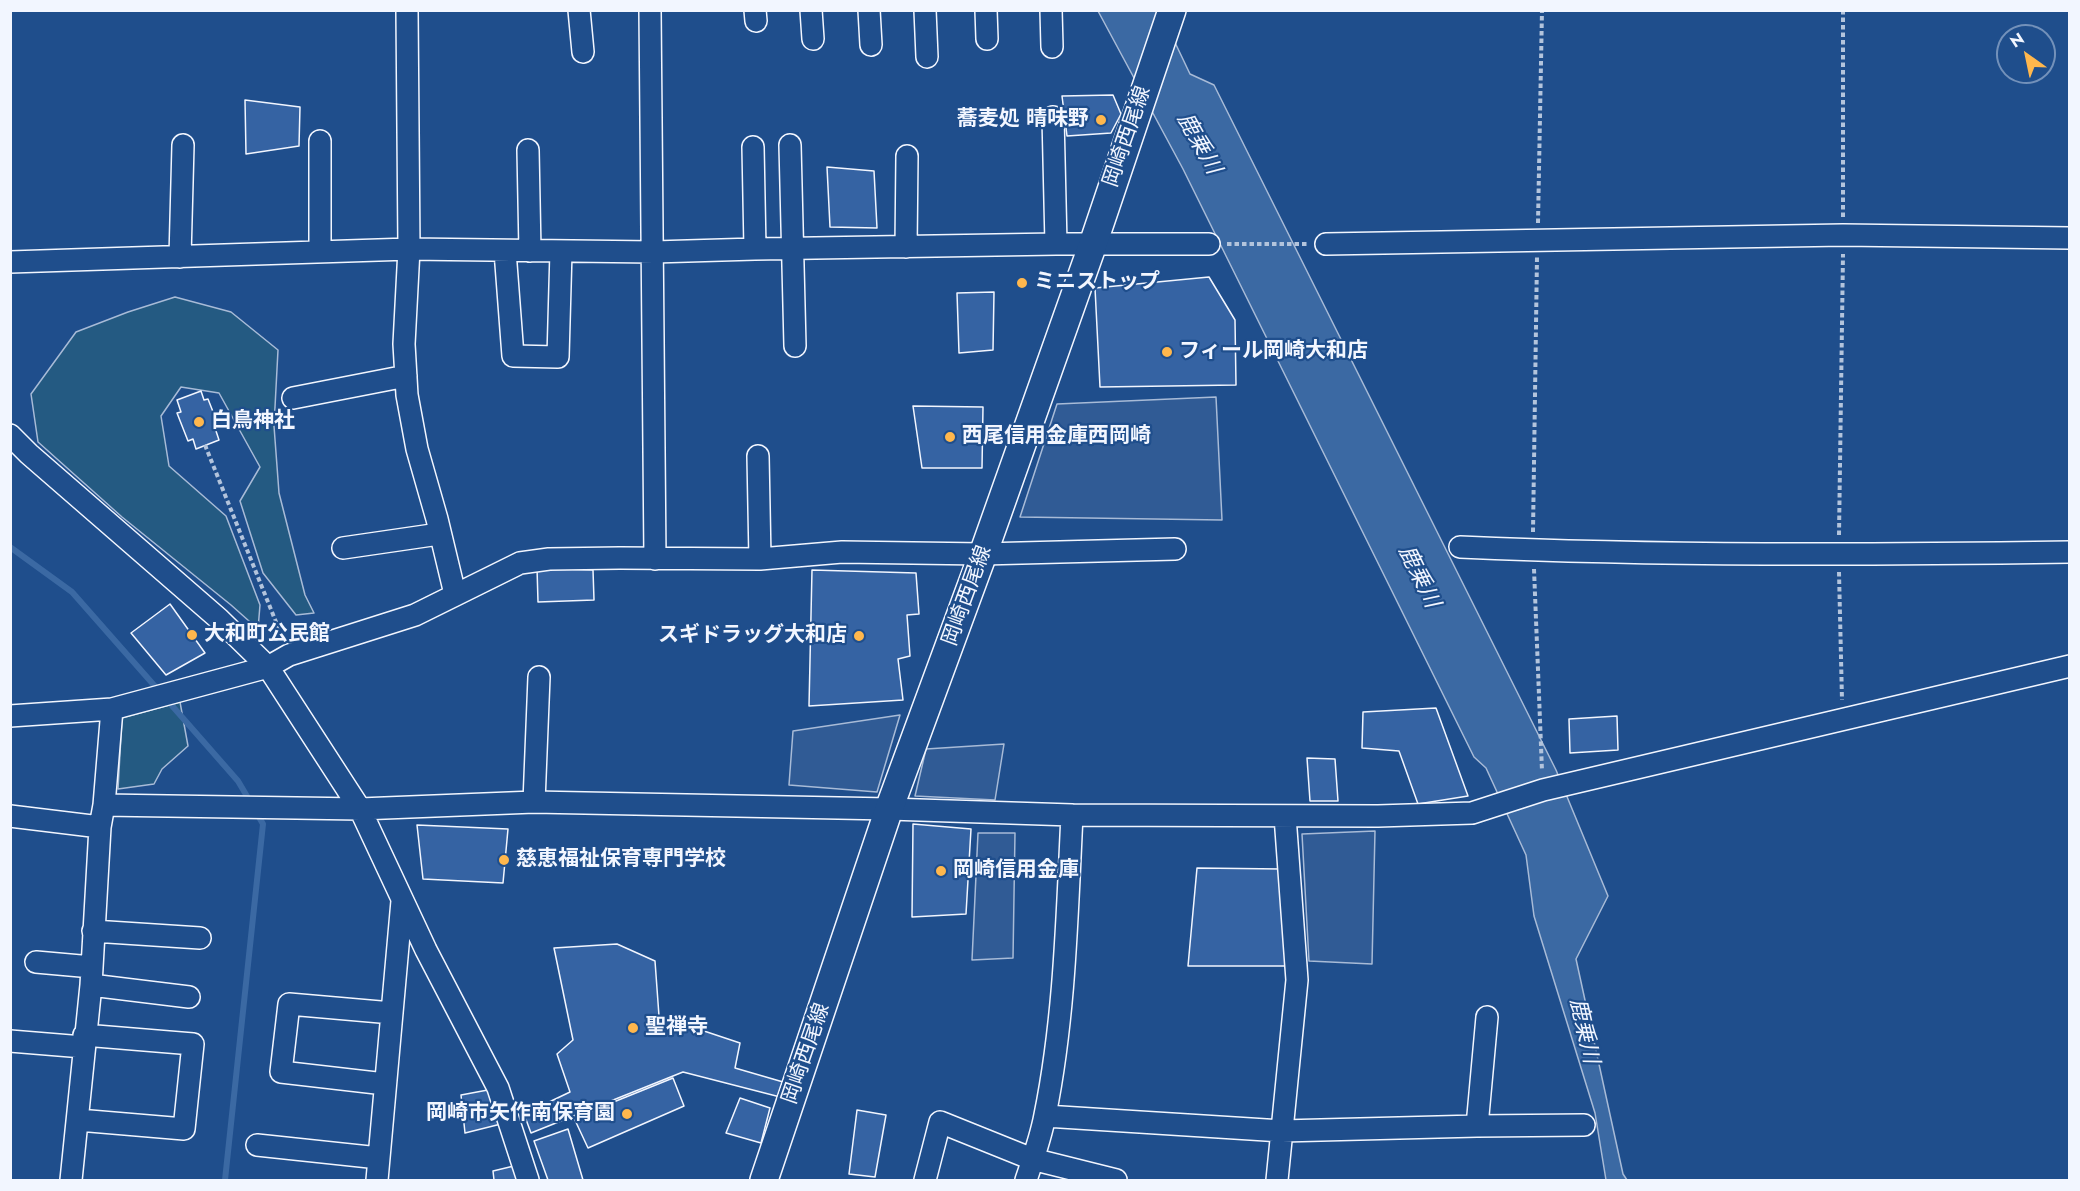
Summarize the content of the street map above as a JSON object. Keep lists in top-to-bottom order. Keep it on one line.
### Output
{"streets":{"main road":["岡崎西尾線"]},"water":["鹿乗川"],"places":["蕎麦処 晴味野","ミニストップ","フィール岡崎大和店","白鳥神社","西尾信用金庫西岡崎","大和町公民館","スギドラッグ大和店","慈恵福祉保育専門学校","岡崎信用金庫","聖禅寺","岡崎市矢作南保育園"],"north":"top left"}
